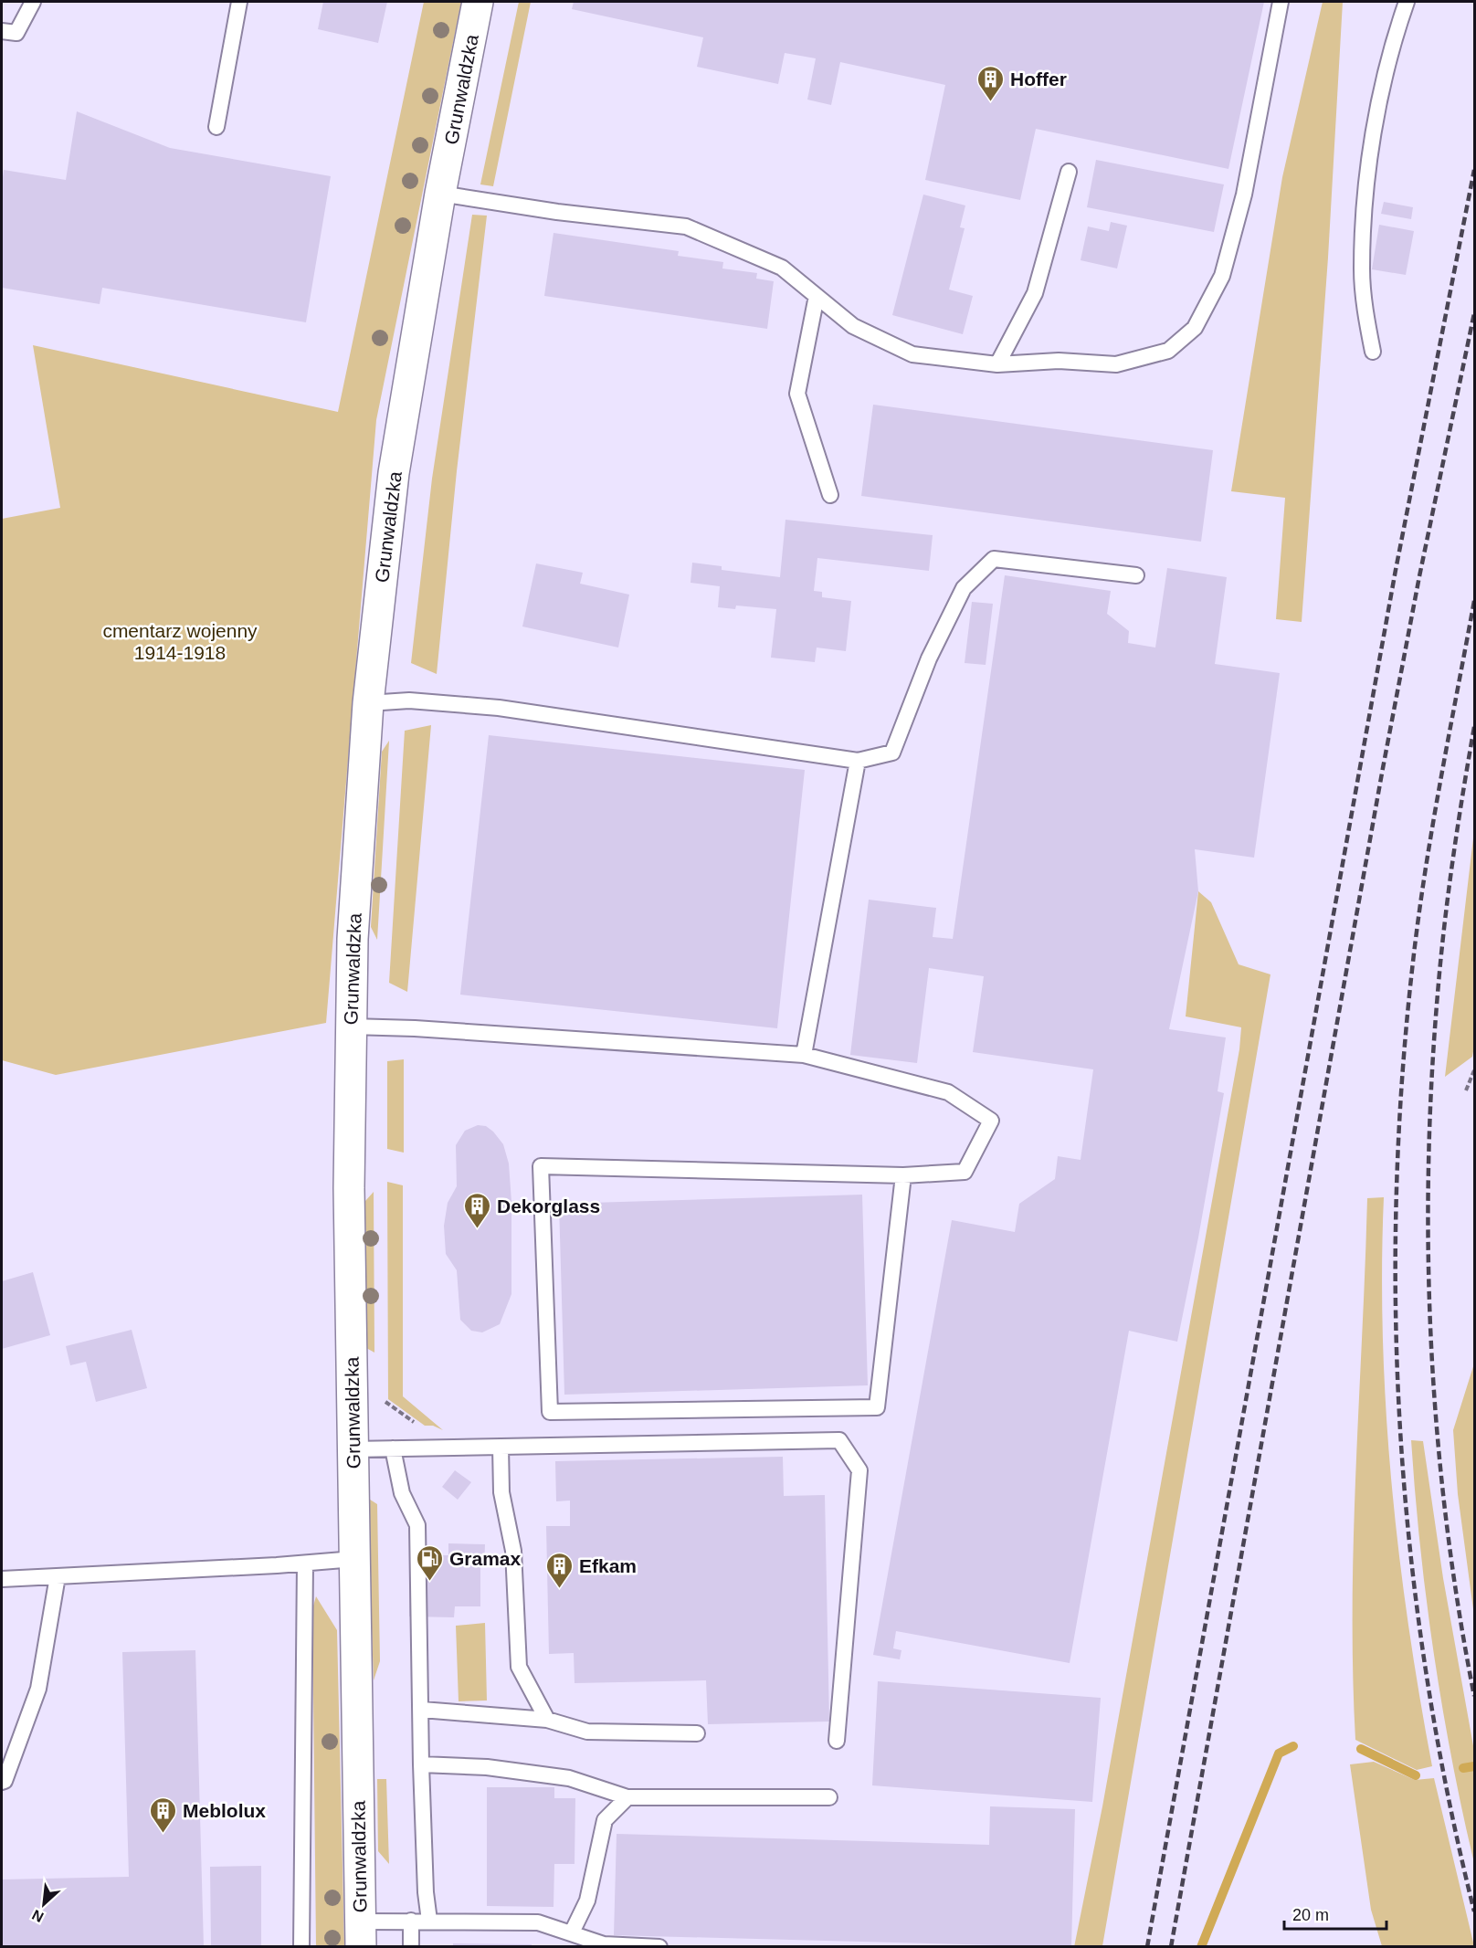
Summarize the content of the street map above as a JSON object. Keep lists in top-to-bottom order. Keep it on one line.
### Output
{"streets":{"main road":["Grunwaldzka"]},"parks":["cmentarz wojenny 1914-1918"],"places":{"building":["Hoffer","Dekorglass","Efkam","Meblolux"],"fuel station":["Gramax"]},"scale_bar":"20 m","north":"bottom left"}
